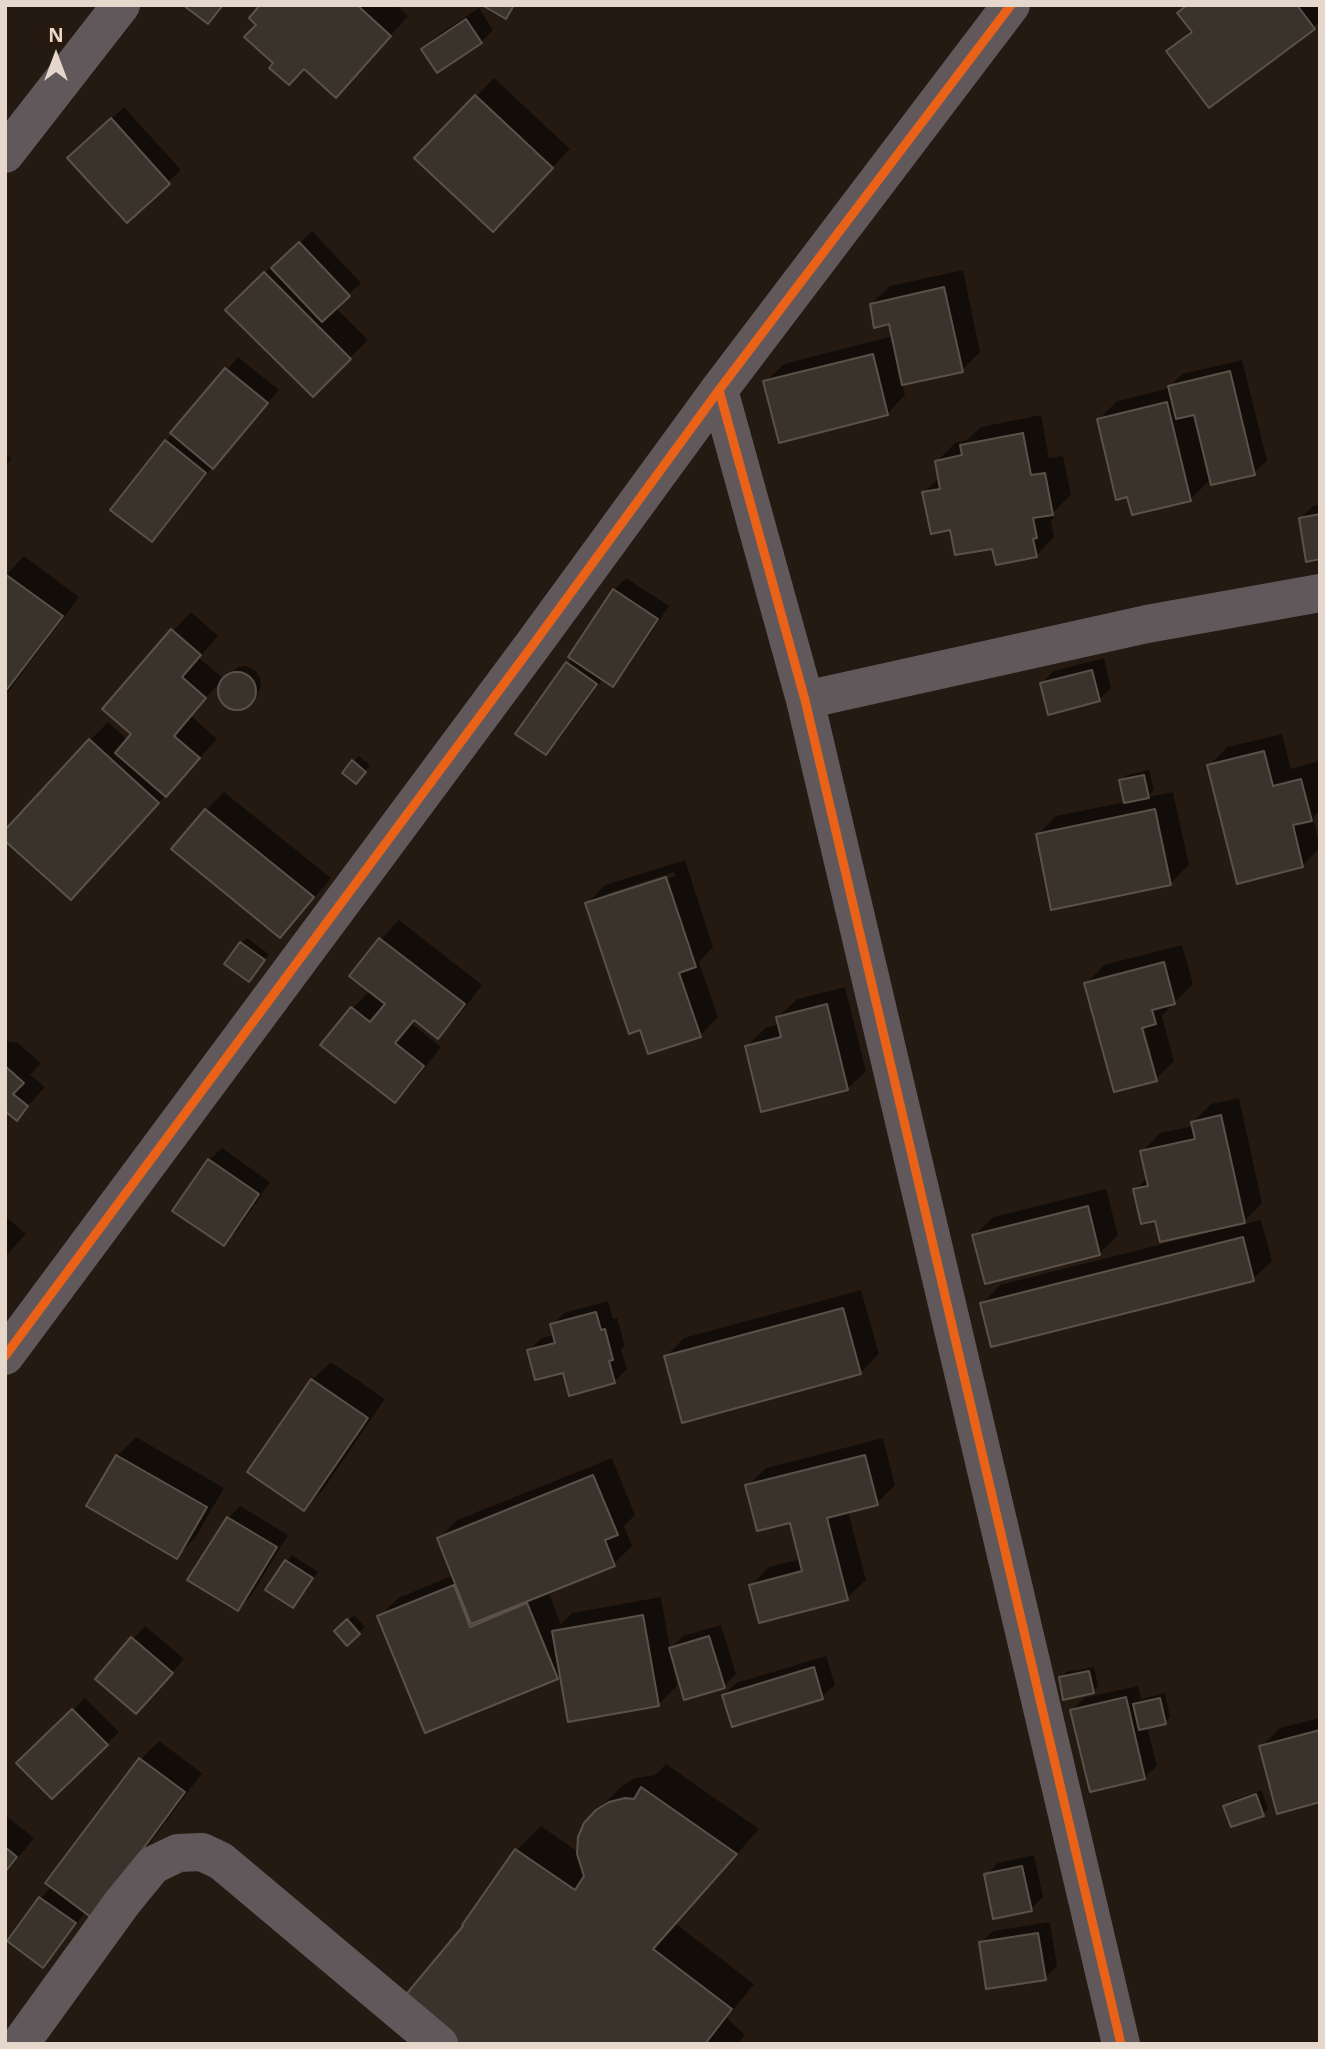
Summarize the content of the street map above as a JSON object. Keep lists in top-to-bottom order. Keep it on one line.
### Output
{"north":"top"}
